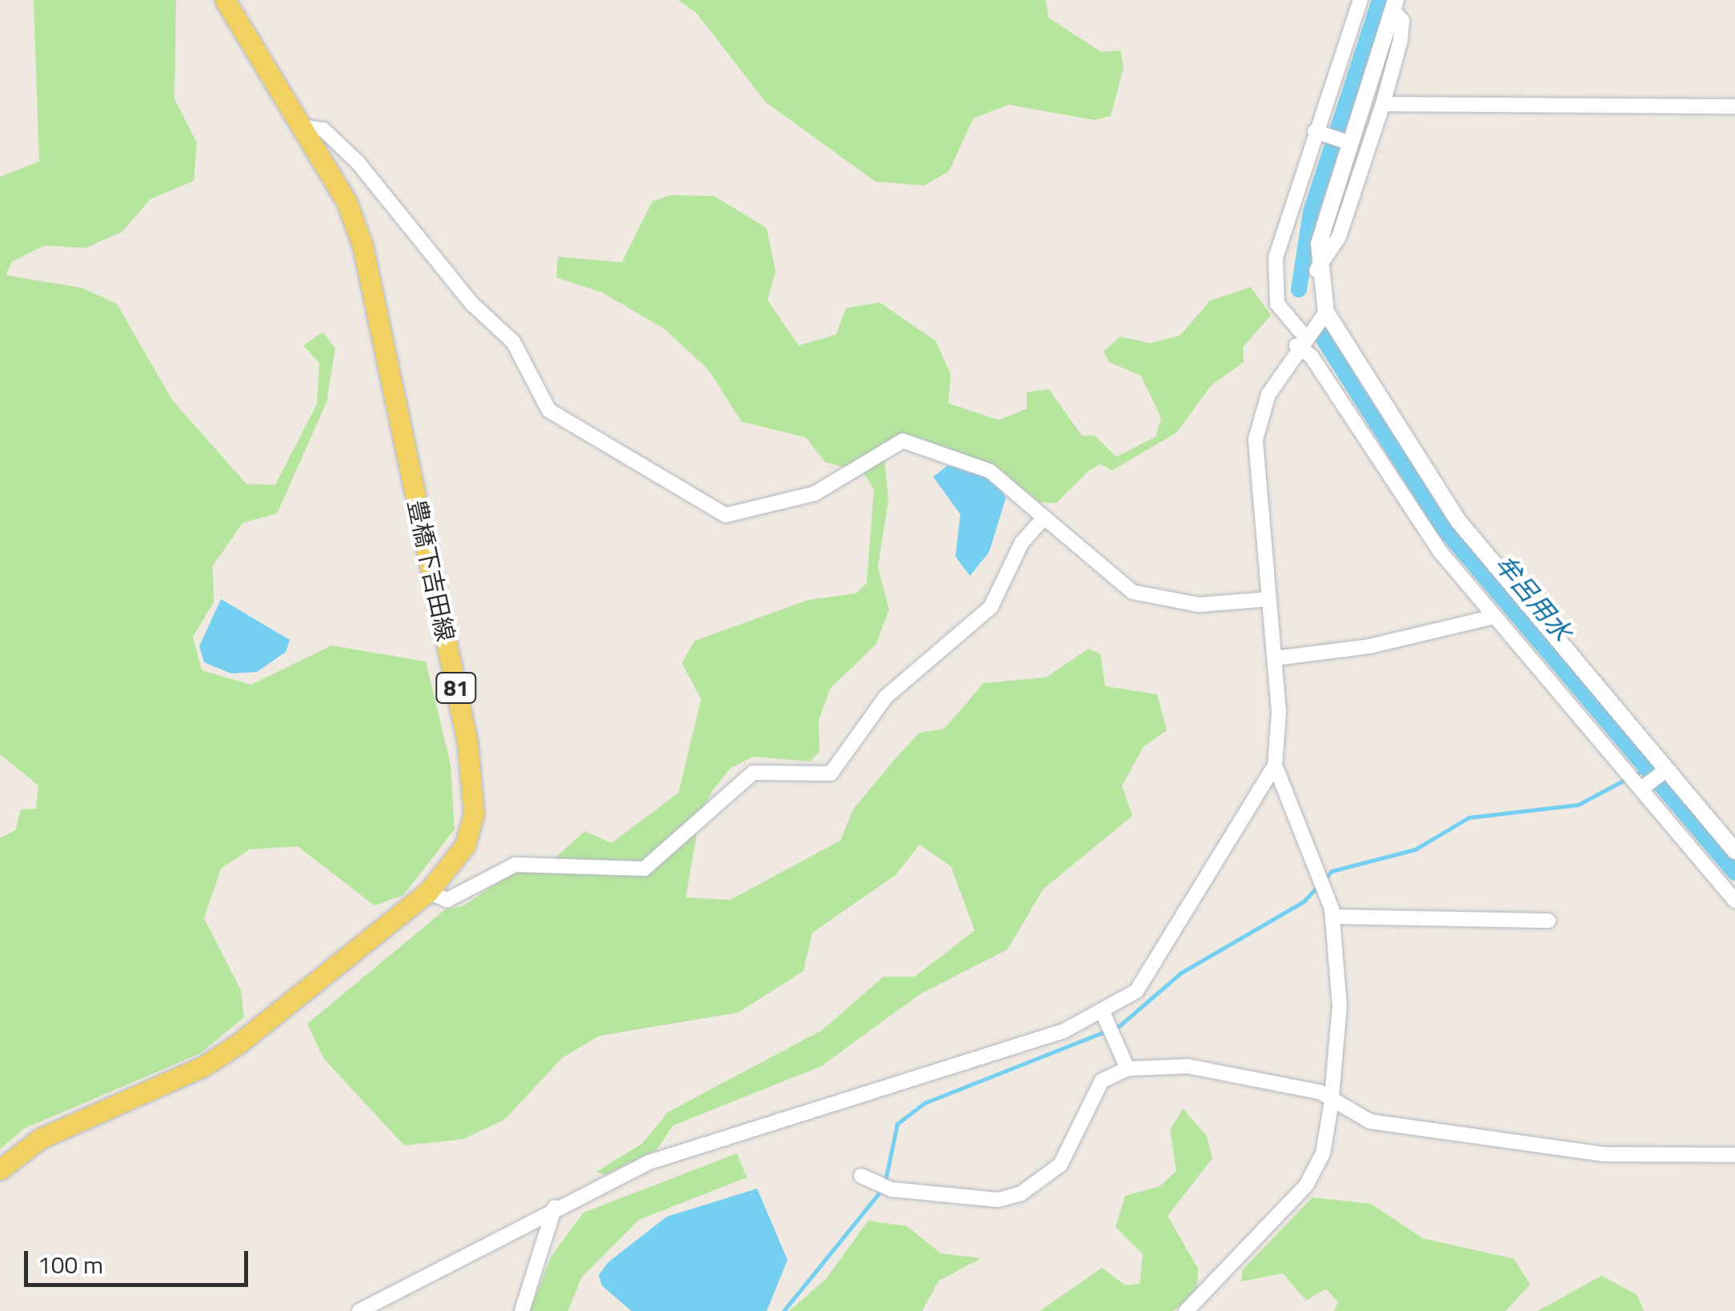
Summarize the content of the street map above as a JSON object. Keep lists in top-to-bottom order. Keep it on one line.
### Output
{"streets":{"main road":["豊橋下吉田線","81"]},"water":["牟呂用水"],"scale_bar":"100 m"}
